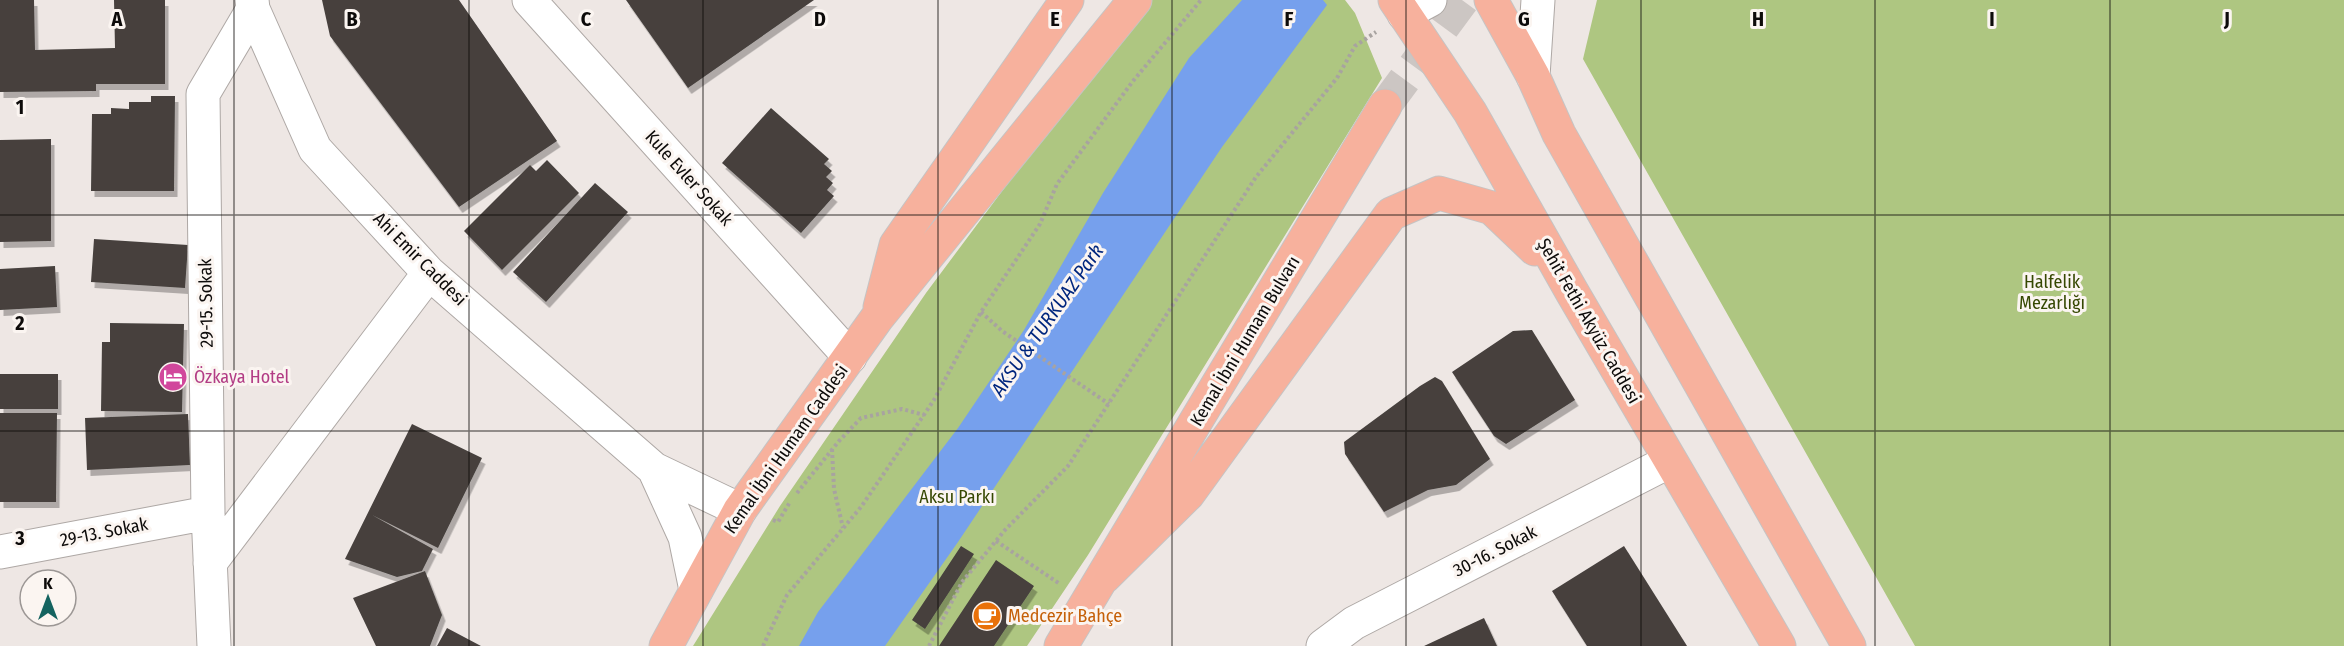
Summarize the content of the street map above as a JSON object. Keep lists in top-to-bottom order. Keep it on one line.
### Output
{"streets":{"main road":["Şehit Fethi Akyüz Caddesi","Kemal İbni Humam Bulvarı","Kemal İbni Humam Caddesi"],"street":["Kule Evler Sokak","Ahi Emir Caddesi","29-15. Sokak","29-13. Sokak","30-16. Sokak"]},"crossings":[["Kule Evler Sokak","Kemal İbni Humam Caddesi"],["Ahi Emir Caddesi","29-15. Sokak"],["Ahi Emir Caddesi","Kemal İbni Humam Caddesi"],["29-15. Sokak","29-13. Sokak"],["Şehit Fethi Akyüz Caddesi","30-16. Sokak"]],"water":["AKSU & TURKUAZ Park"],"parks":["Halfelik Mezarlığı","Aksu Parkı"],"places":{"hotel":["Özkaya Hotel"],"cafe":["Medcezir Bahçe"]},"north":"top","grid":{"columns":["A","B","C","D","E","F","G","H","I","J"],"rows":["1","2","3"]}}
